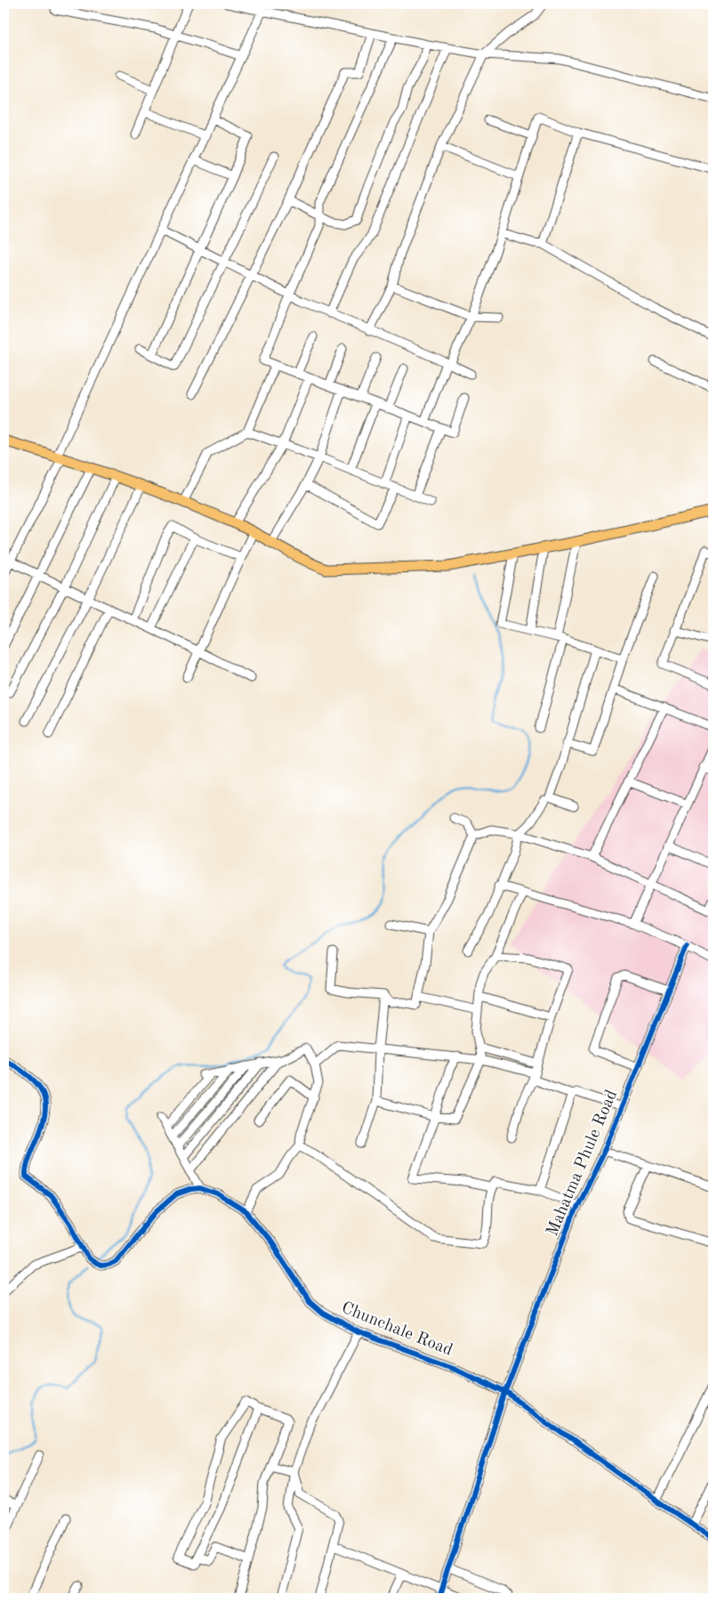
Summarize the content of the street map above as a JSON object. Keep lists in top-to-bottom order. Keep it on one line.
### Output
{"streets":{"street":["Mahatma Phule Road","Chunchale Road"]},"crossings":[["Mahatma Phule Road","Chunchale Road"]]}
